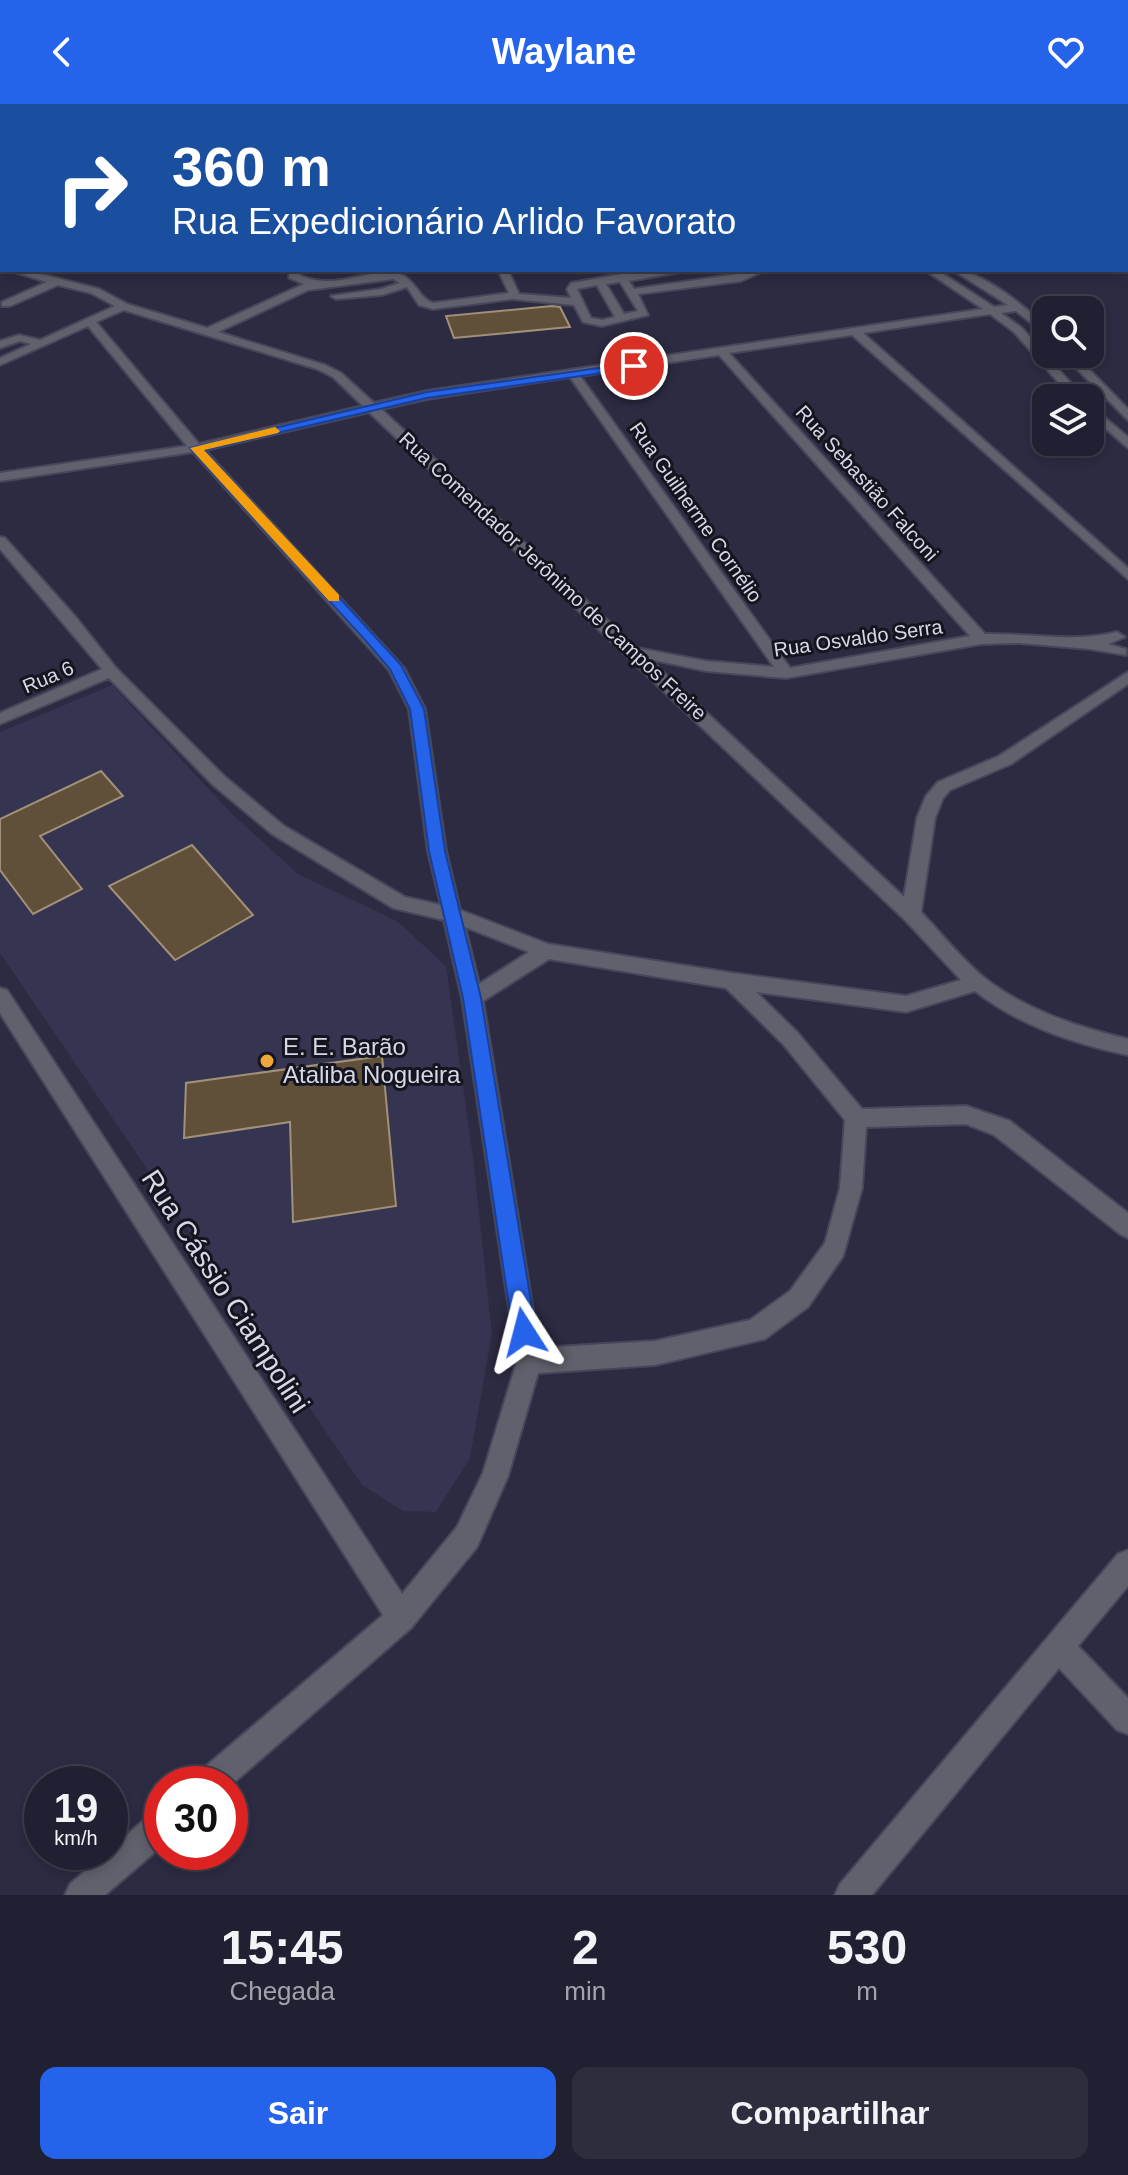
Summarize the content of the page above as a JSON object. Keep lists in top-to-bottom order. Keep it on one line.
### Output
{"streets":{"street":["Rua Sebastião Falconi","Rua Guilherme Cornélio","Rua Comendador Jerônimo de Campos Freire","Rua Osvaldo Serra","Rua 6","Rua Cássio Ciampolini"]},"crossings":[["Rua Sebastião Falconi","Rua Osvaldo Serra"],["Rua Guilherme Cornélio","Rua Osvaldo Serra"],["Rua Comendador Jerônimo de Campos Freire","Rua Osvaldo Serra"]],"places":["E. E. Barão Ataliba Nogueira"],"page":{"header":"Waylane","turn":["360 m","Rua Expedicionário Arlido Favorato"],"speed":"19 km/h","limit":"30","eta":["15:45","Chegada","2","min","530","m"],"buttons":["Sair","Compartilhar"]}}
